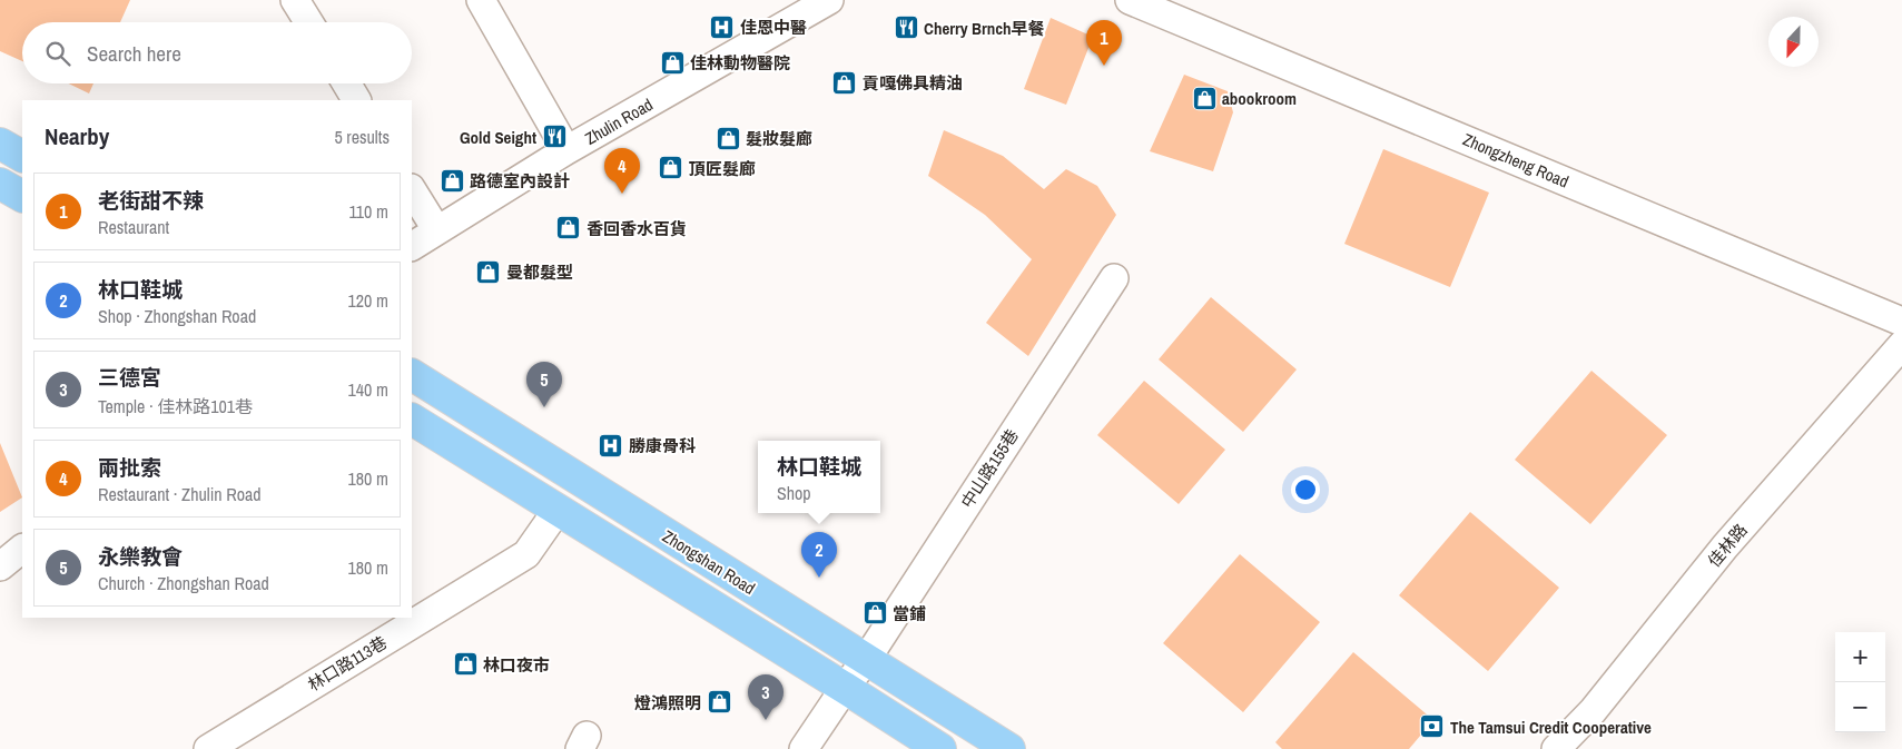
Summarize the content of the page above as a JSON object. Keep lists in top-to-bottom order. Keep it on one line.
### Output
{"streets":{"main road":["Zhongshan Road"],"street":["Zhulin Road","Zhongzheng Road","中山路155巷","佳林路","林口路113巷"]},"crossings":[["中山路155巷","Zhongshan Road"]],"places":{"hospital":["佳恩中醫","勝康骨科"],"restaurant":["Cherry Brnch早餐","Gold Seight"],"shop":["佳林動物醫院","貢嘎佛具精油","abookroom","髮妝髮廊","頂匠髮廊","路德室內設計","香回香水百貨","曼都髮型","當鋪","林口夜市","燈鴻照明"],"bank":["The Tamsui Credit Cooperative"]},"north":"bottom","page":{"pins":["1","4","5","2","3"],"search":"Search here","heading":["Nearby","5 results"],"list":[{"mark":"1","name":"老街甜不辣","note":"Restaurant","value":"110 m"},{"mark":"2","name":"林口鞋城","note":"Shop · Zhongshan Road","value":"120 m"},{"mark":"3","name":"三德宮","note":"Temple · 佳林路101巷","value":"140 m"},{"mark":"4","name":"兩批索","note":"Restaurant · Zhulin Road","value":"180 m"},{"mark":"5","name":"永樂教會","note":"Church · Zhongshan Road","value":"180 m"}],"popup":["林口鞋城","Shop"],"map_buttons":["+","−"]}}
